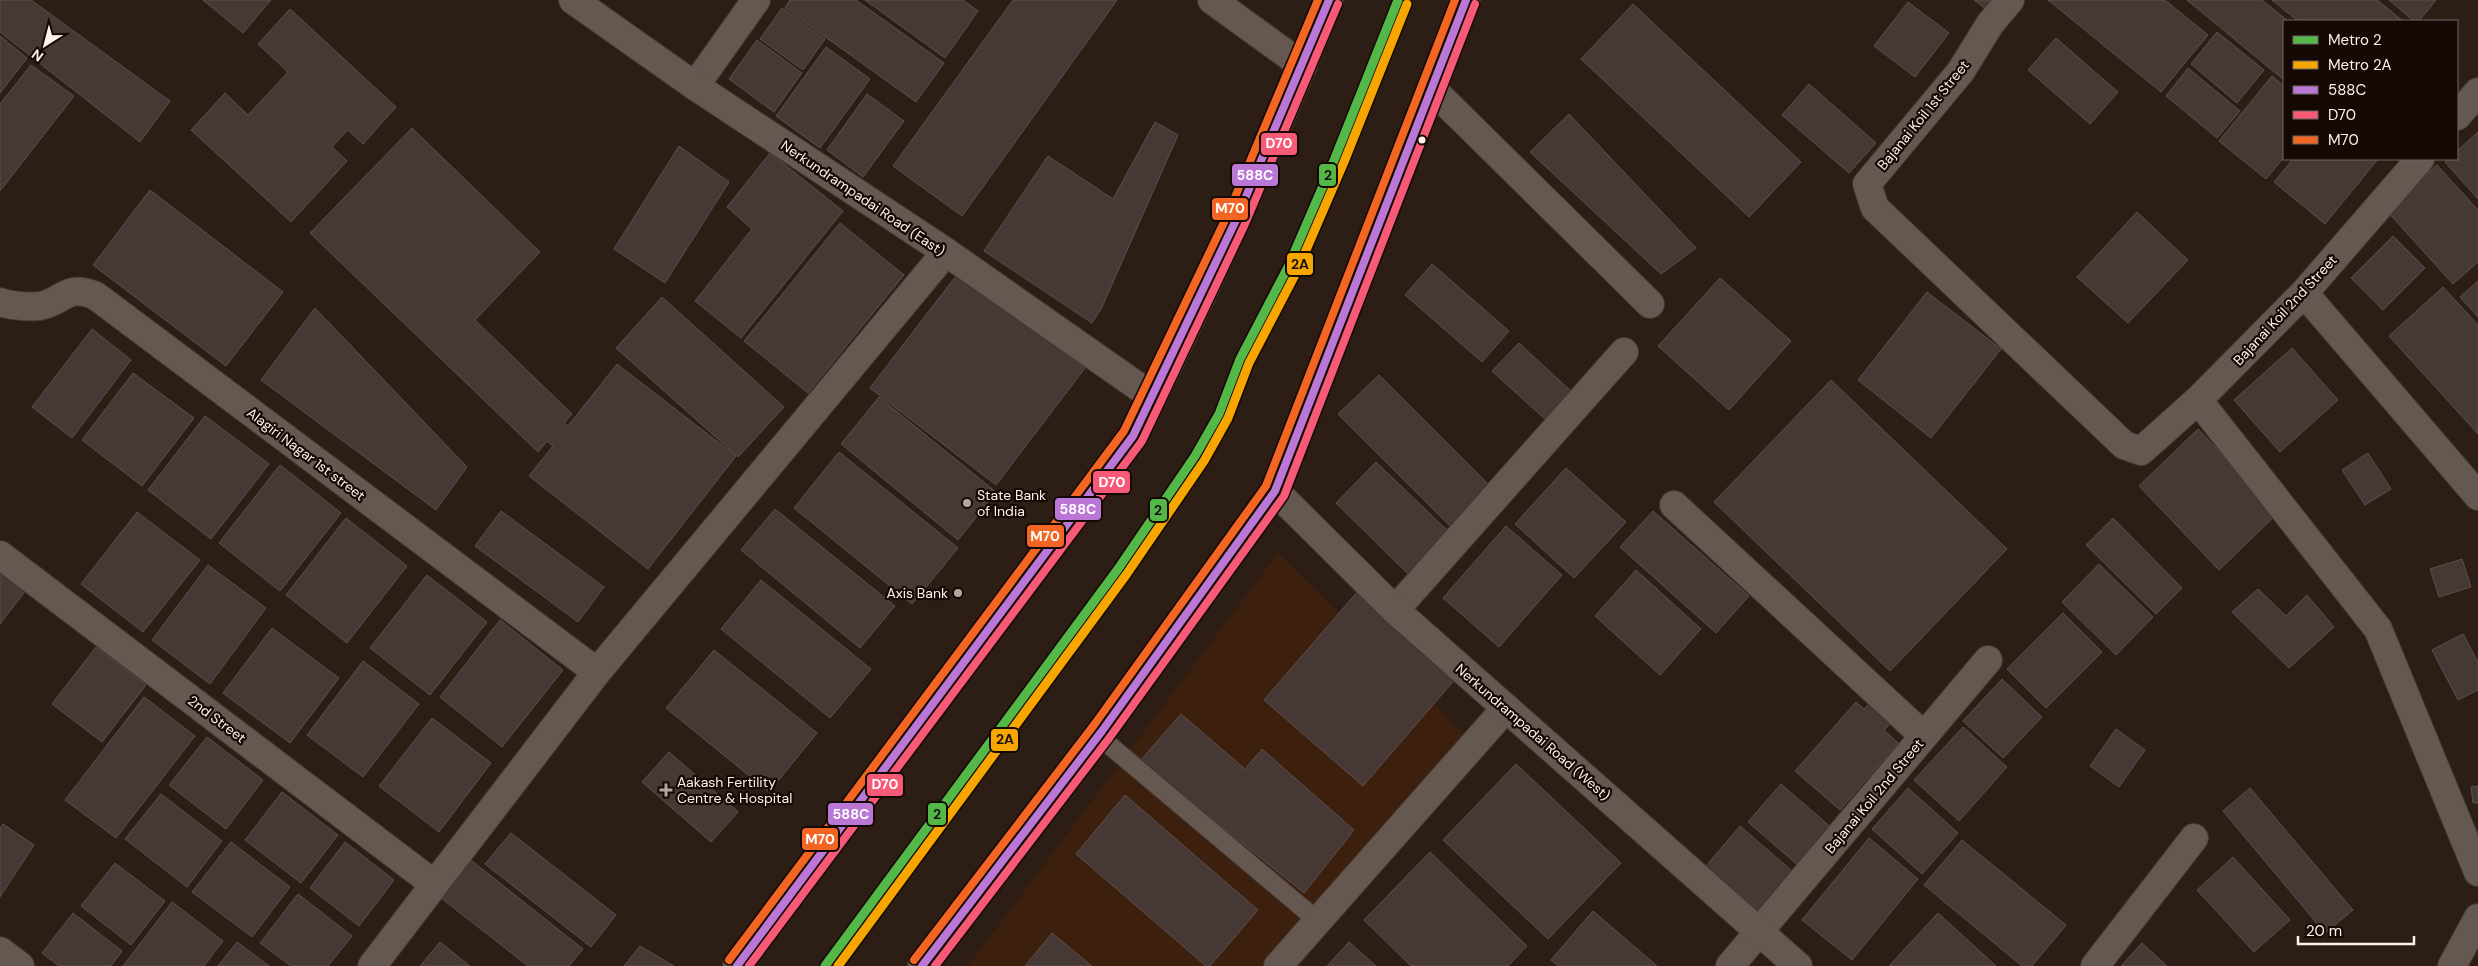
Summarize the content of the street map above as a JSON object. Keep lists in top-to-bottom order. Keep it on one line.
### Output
{"streets":{"street":["Bajanai Koil 1st Street","Nerkundrampadai Road (East)","Bajanai Koil 2nd Street","Alagiri Nagar 1st street","2nd Street","Nerkundrampadai Road (West)"]},"crossings":[["Bajanai Koil 1st Street","Bajanai Koil 2nd Street"],["Bajanai Koil 2nd Street","Nerkundrampadai Road (West)"]],"places":{"other":["State Bank of India","Axis Bank"],"health":["Aakash Fertility Centre & Hospital"]},"lines":["metro line 2","transit line 588C","transit line M70","metro line 2A","transit line D70"],"legend":["Metro 2","Metro 2A","588C","D70","M70"],"scale_bar":"20 m","north":"bottom left"}
